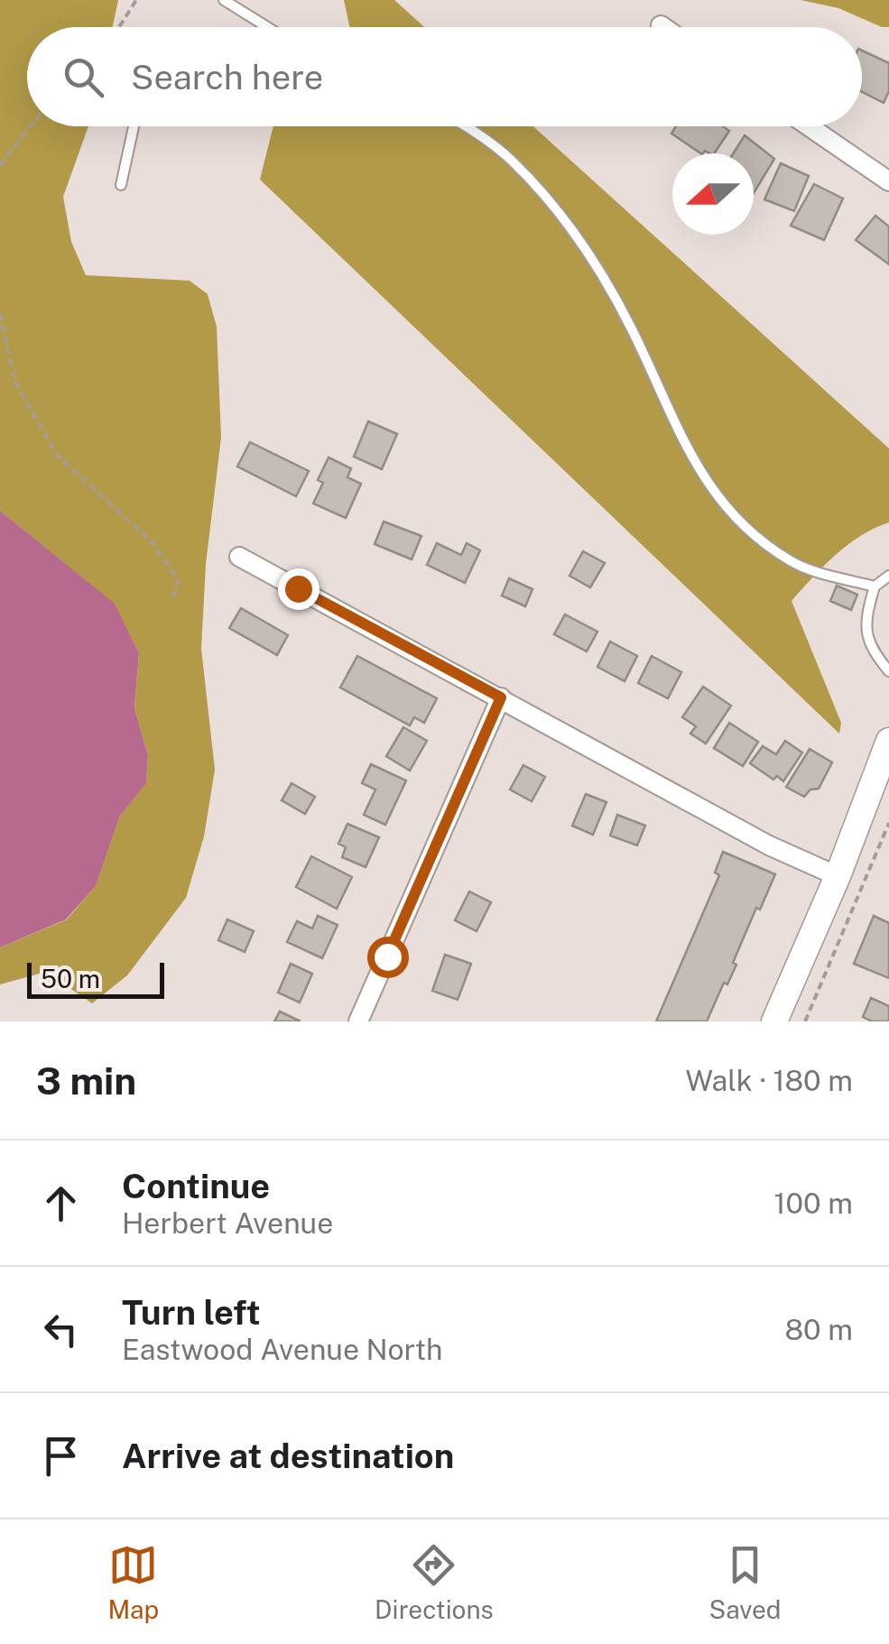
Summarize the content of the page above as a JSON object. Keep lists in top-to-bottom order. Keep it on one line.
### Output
{"scale_bar":"50 m","north":"left","page":{"search":"Search here","scale":"50 m","heading":["3 min","Walk · 180 m"],"list":[["Continue","Herbert Avenue","100 m"],["Turn left","Eastwood Avenue North","80 m"],"Arrive at destination"],"nav":["Map","Directions","Saved"]}}
